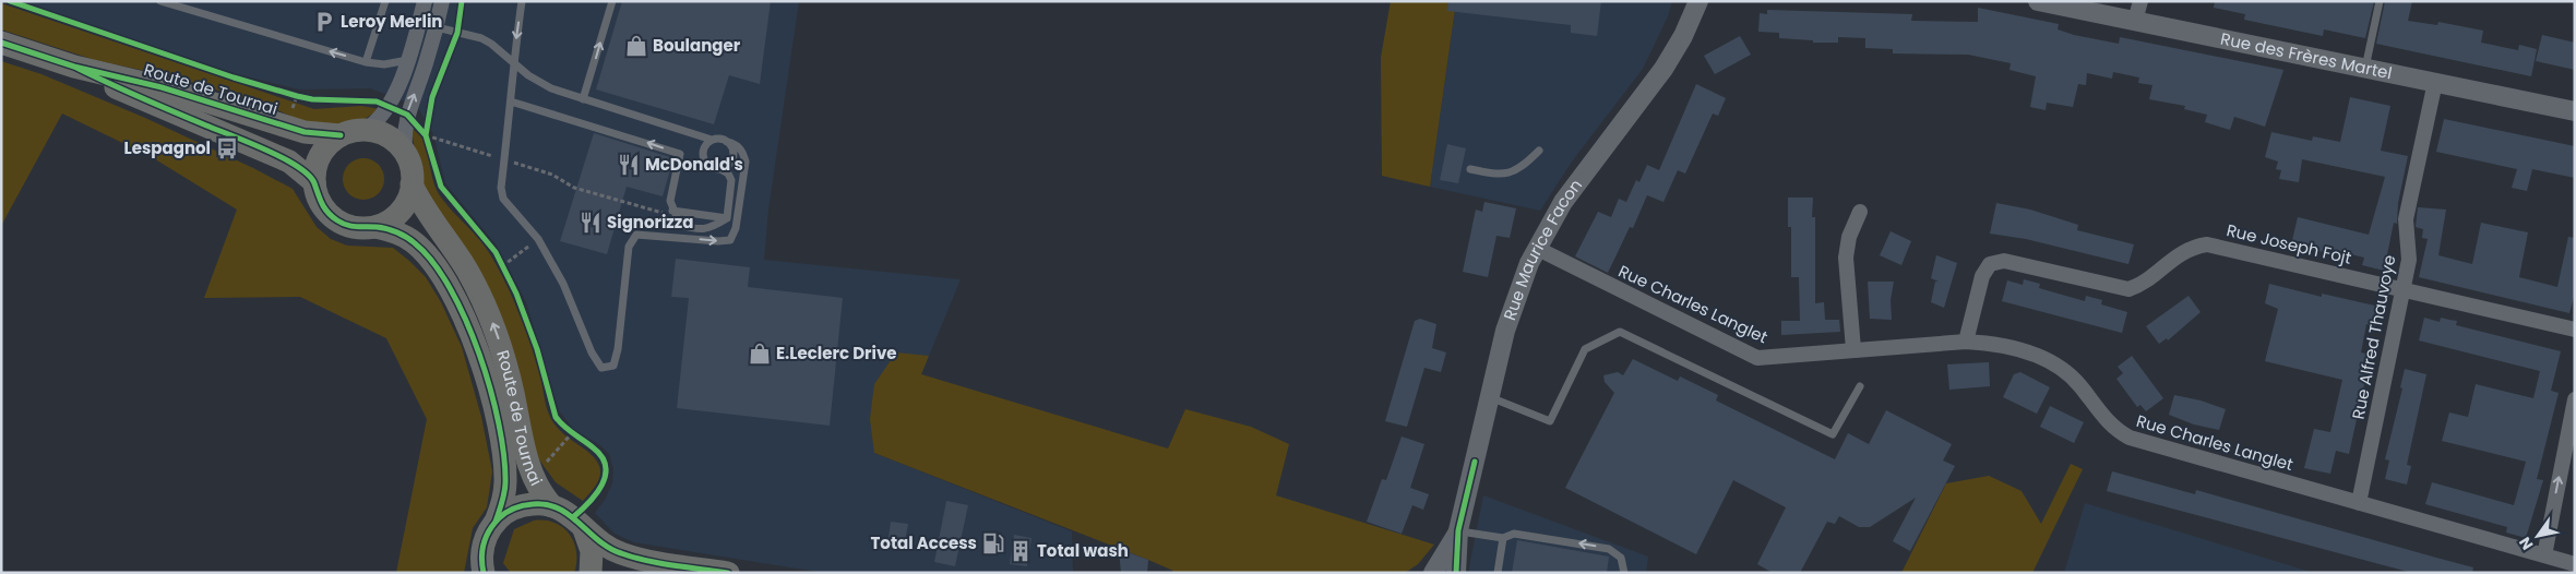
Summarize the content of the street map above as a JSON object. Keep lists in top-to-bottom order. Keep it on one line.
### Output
{"streets":{"main road":["Route de Tournai"],"street":["Rue des Frères Martel","Rue Joseph Fojt","Rue Maurice Facon","Rue Charles Langlet","Rue Alfred Thauvoye"]},"crossings":[["Rue des Frères Martel","Rue Alfred Thauvoye"],["Rue Joseph Fojt","Rue Charles Langlet"],["Rue Joseph Fojt","Rue Alfred Thauvoye"],["Rue Maurice Facon","Rue Charles Langlet"],["Rue Charles Langlet","Rue Alfred Thauvoye"]],"places":{"parking":["Leroy Merlin"],"shop":["Boulanger","E.Leclerc Drive"],"bus stop":["Lespagnol"],"restaurant":["McDonald's","Signorizza"],"fuel station":["Total Access"],"building":["Total wash"]},"north":"bottom left"}
